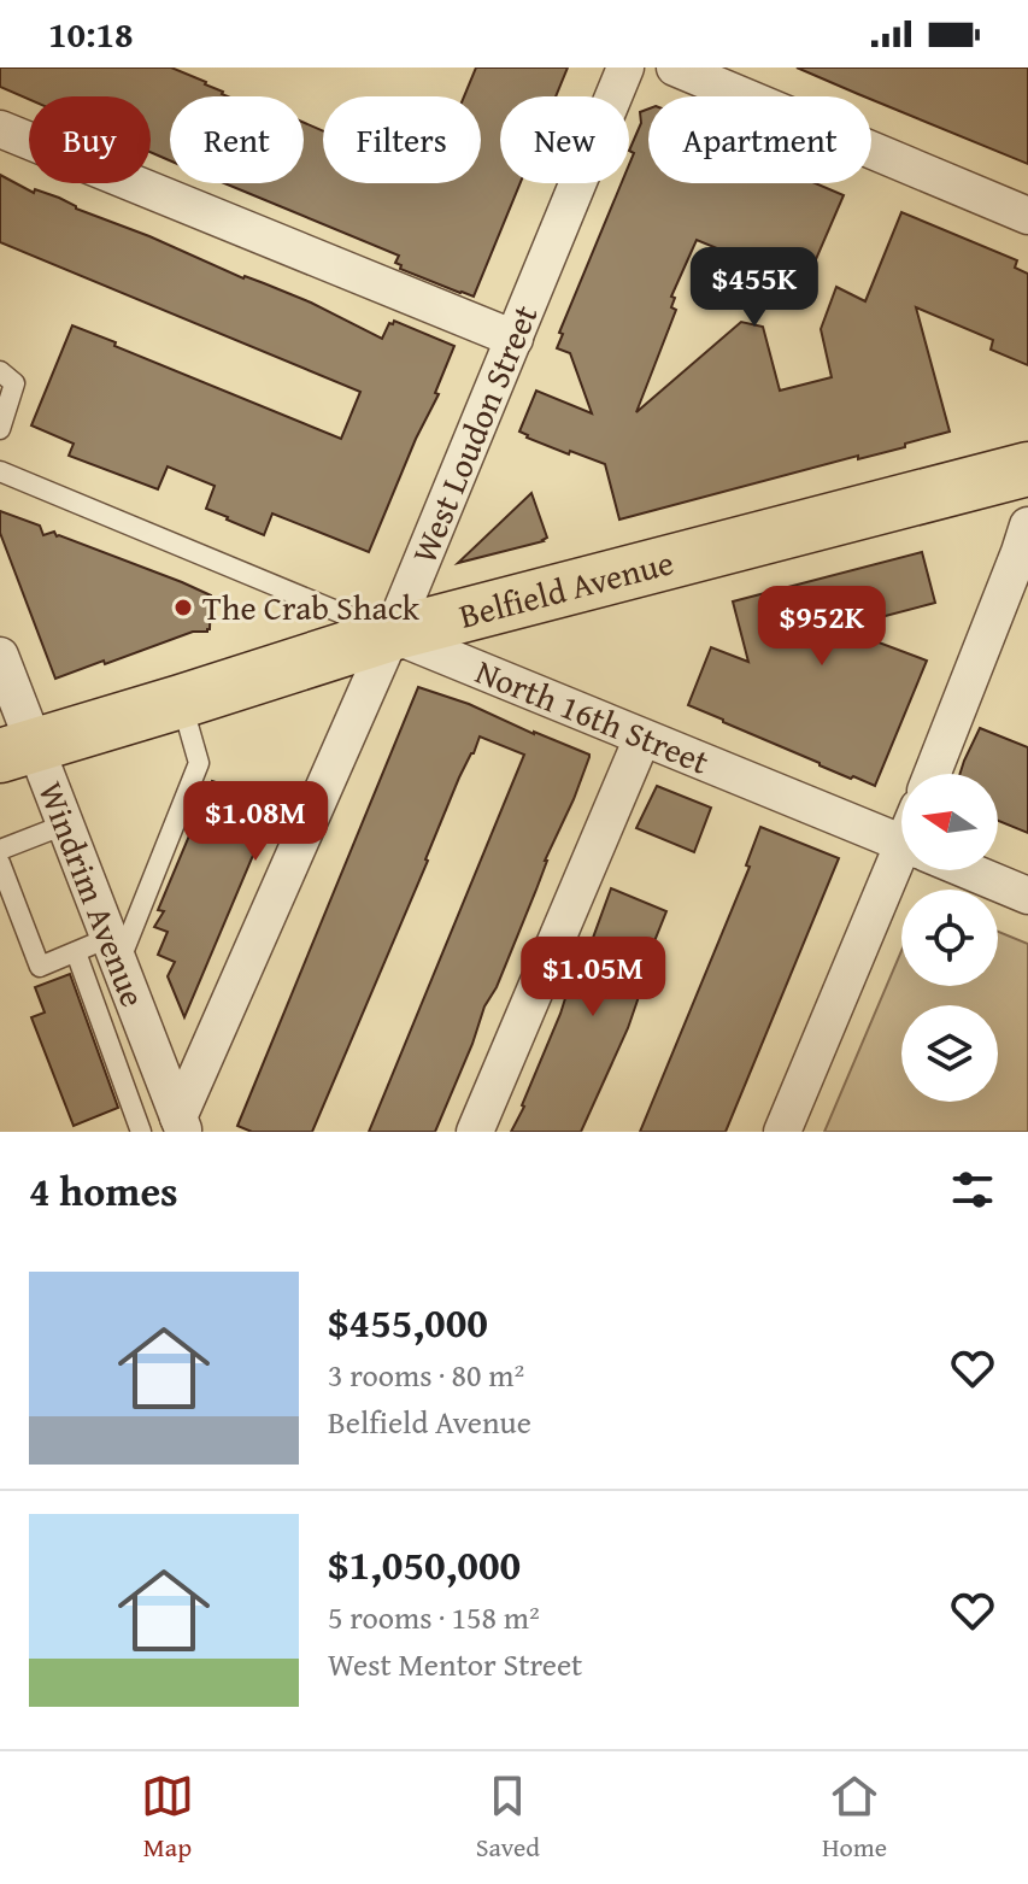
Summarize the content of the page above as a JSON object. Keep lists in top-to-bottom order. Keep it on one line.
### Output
{"streets":{"main road":["Belfield Avenue"],"street":["West Loudon Street","North 16th Street","Windrim Avenue"]},"crossings":[["West Loudon Street","Belfield Avenue"],["West Loudon Street","North 16th Street"],["West Loudon Street","Windrim Avenue"],["Belfield Avenue","North 16th Street"],["Belfield Avenue","Windrim Avenue"]],"places":["The Crab Shack"],"north":"left","page":{"status":"10:18","chip":["Buy","Rent","Filters","New","Apartment"],"price":["$455K","$952K","$1.08M","$1.05M"],"heading":"4 homes","list":[{"name":"$455,000","note":"3 rooms · 80 m² · Belfield Avenue"},{"name":"$1,050,000","note":"5 rooms · 158 m² · West Mentor Street"}],"tabs":["Map","Saved","Home"]}}
